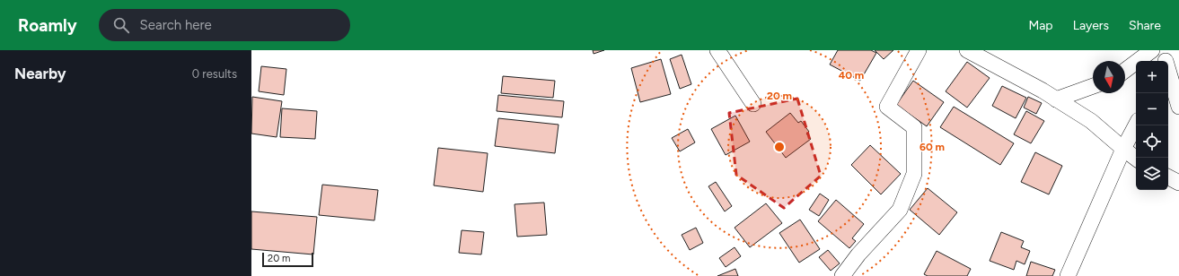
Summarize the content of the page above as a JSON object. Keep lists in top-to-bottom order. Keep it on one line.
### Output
{"scale_bar":"20 m","north":"bottom","page":{"header":"Roamly","search":"Search here","nav":["Map","Layers","Share"],"heading":["Nearby","0 results"],"map_buttons":["+","−"],"scale":"20 m"},"rings":["40 m","20 m","60 m"]}
